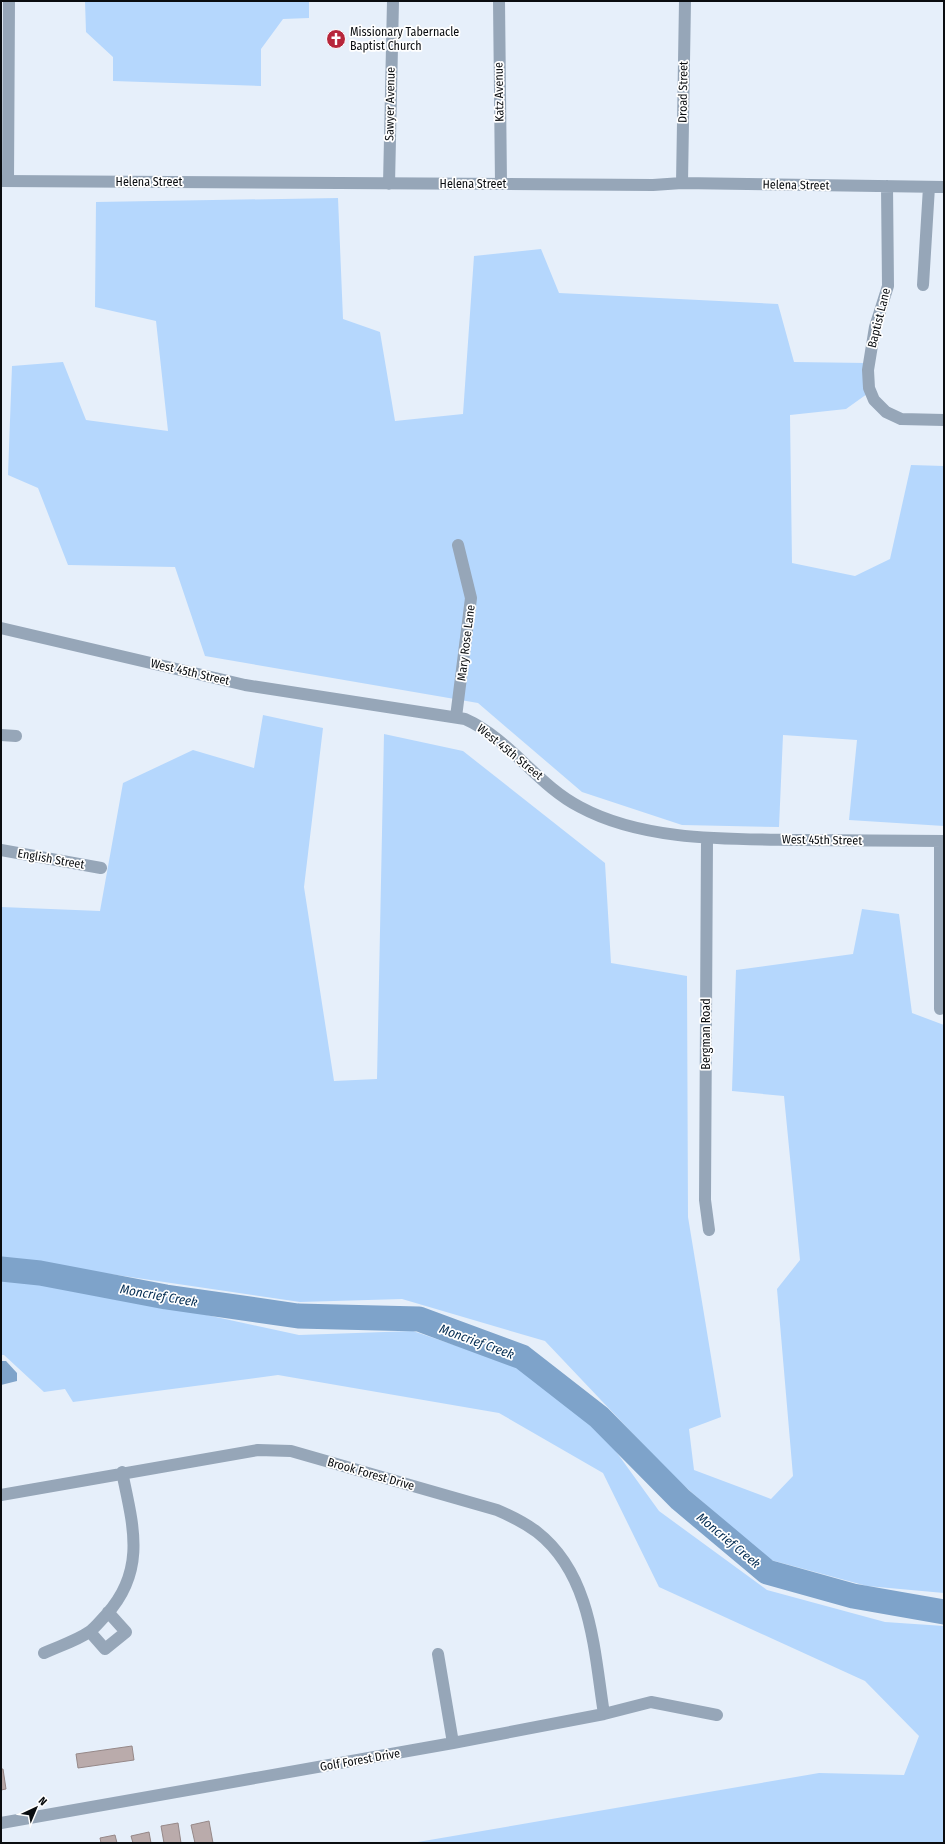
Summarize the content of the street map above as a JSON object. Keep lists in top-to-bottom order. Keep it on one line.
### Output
{"streets":{"street":["Katz Avenue","Droad Street","Sawyer Avenue","Helena Street","Baptist Lane","Mary Rose Lane","West 45th Street","English Street","Bergman Road","Brook Forest Drive","Golf Forest Drive"]},"crossings":[["Katz Avenue","Helena Street"],["Droad Street","Helena Street"],["Sawyer Avenue","Helena Street"],["Helena Street","Baptist Lane"],["Mary Rose Lane","West 45th Street"],["West 45th Street","Bergman Road"],["Brook Forest Drive","Golf Forest Drive"]],"water":["Moncrief Creek"],"places":{"church":["Missionary Tabernacle Baptist Church"]},"north":"top right"}
